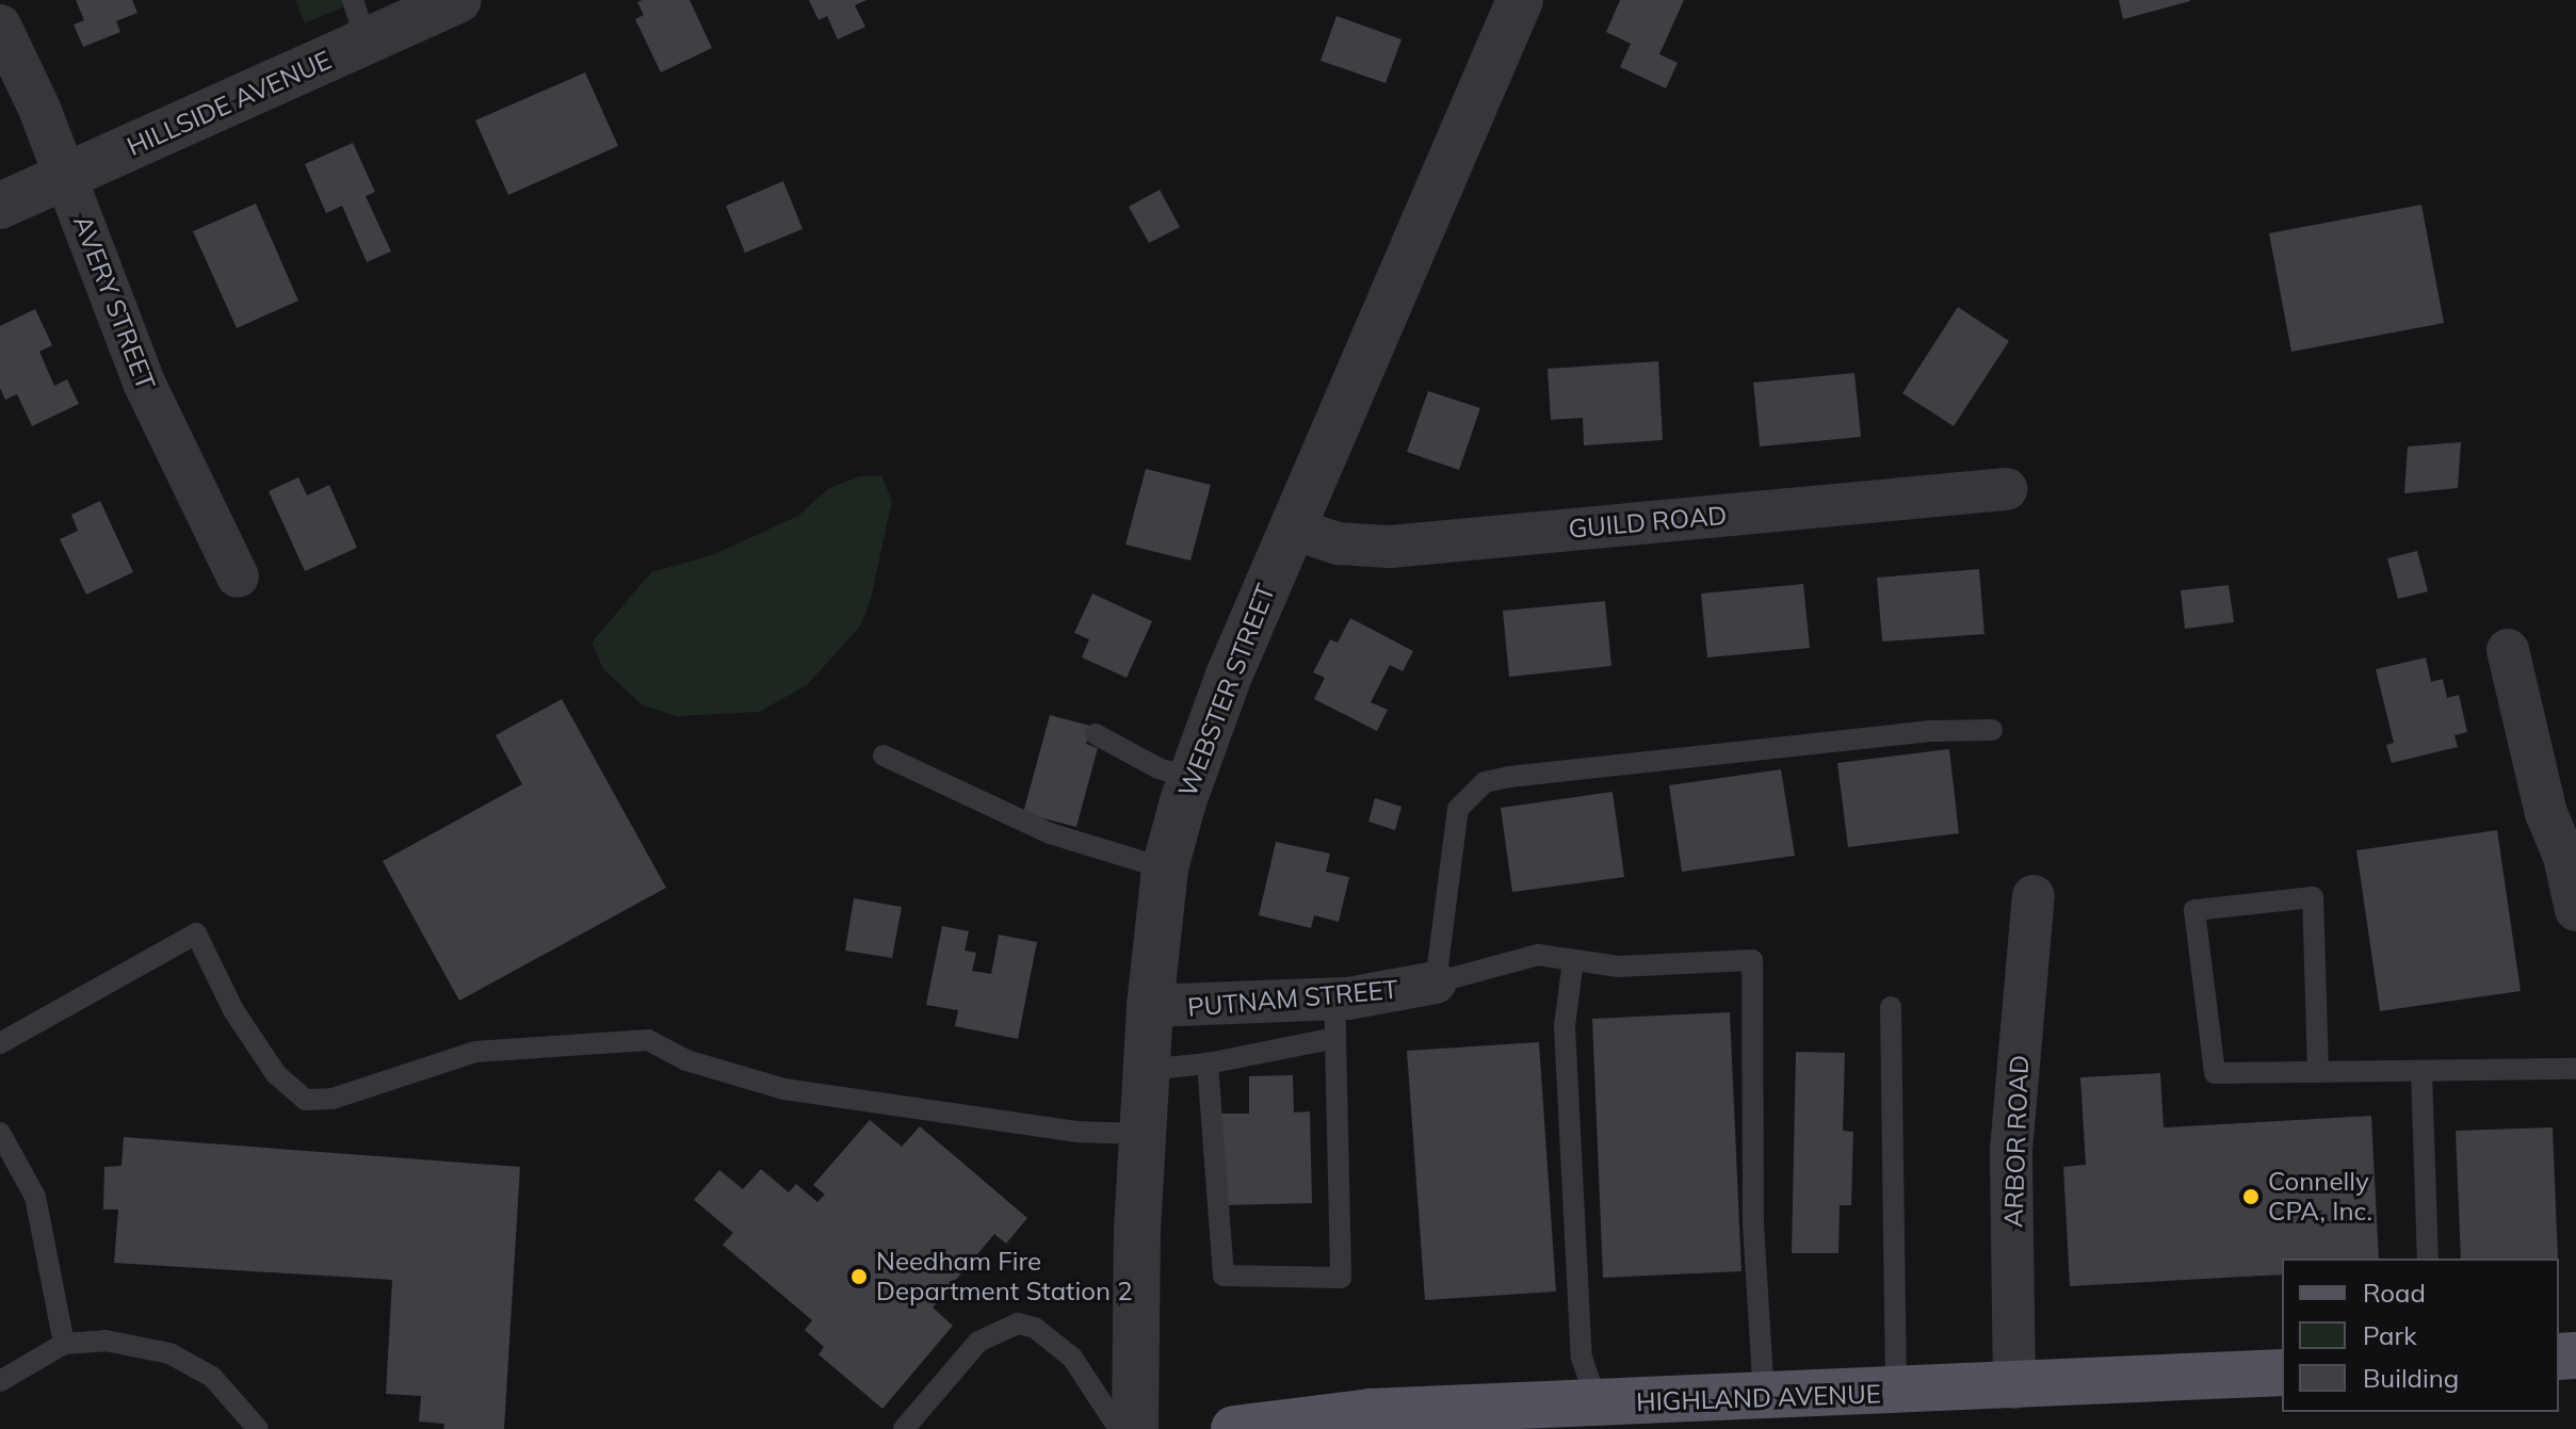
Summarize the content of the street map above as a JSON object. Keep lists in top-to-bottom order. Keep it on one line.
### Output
{"streets":{"main road":["HIGHLAND AVENUE"],"street":["HILLSIDE AVENUE","AVERY STREET","GUILD ROAD","WEBSTER STREET","PUTNAM STREET","ARBOR ROAD"]},"crossings":[["HILLSIDE AVENUE","AVERY STREET"],["GUILD ROAD","WEBSTER STREET"],["WEBSTER STREET","PUTNAM STREET"],["ARBOR ROAD","HIGHLAND AVENUE"]],"places":["Connelly CPA, Inc.","Needham Fire Department Station 2"],"legend":["Road","Park","Building"]}
